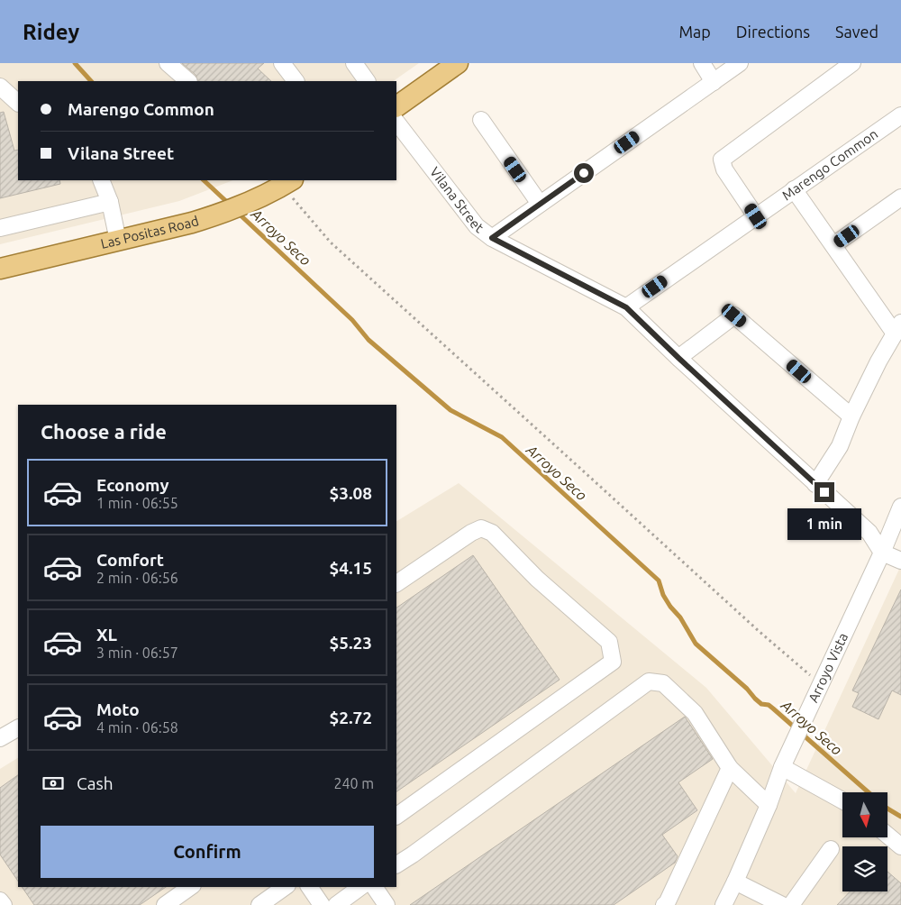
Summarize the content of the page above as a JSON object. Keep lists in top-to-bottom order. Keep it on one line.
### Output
{"streets":{"main road":["Las Positas Road"],"street":["Marengo Common","Vilana Street","Arroyo Vista"]},"crossings":[["Marengo Common","Vilana Street"],["Vilana Street","Arroyo Vista"]],"water":["Arroyo Seco"],"north":"bottom","page":{"header":"Ridey","nav":["Map","Directions","Saved"],"banner":["Marengo Common","Vilana Street"],"heading":"Choose a ride","list":[{"name":"Economy","note":"1 min · 06:55","value":"$3.08"},{"name":"Comfort","note":"2 min · 06:56","value":"$4.15"},{"name":"XL","note":"3 min · 06:57","value":"$5.23"},{"name":"Moto","note":"4 min · 06:58","value":"$2.72"}],"bubble":"1 min","pay":["Cash","240 m"],"buttons":"Confirm"}}
